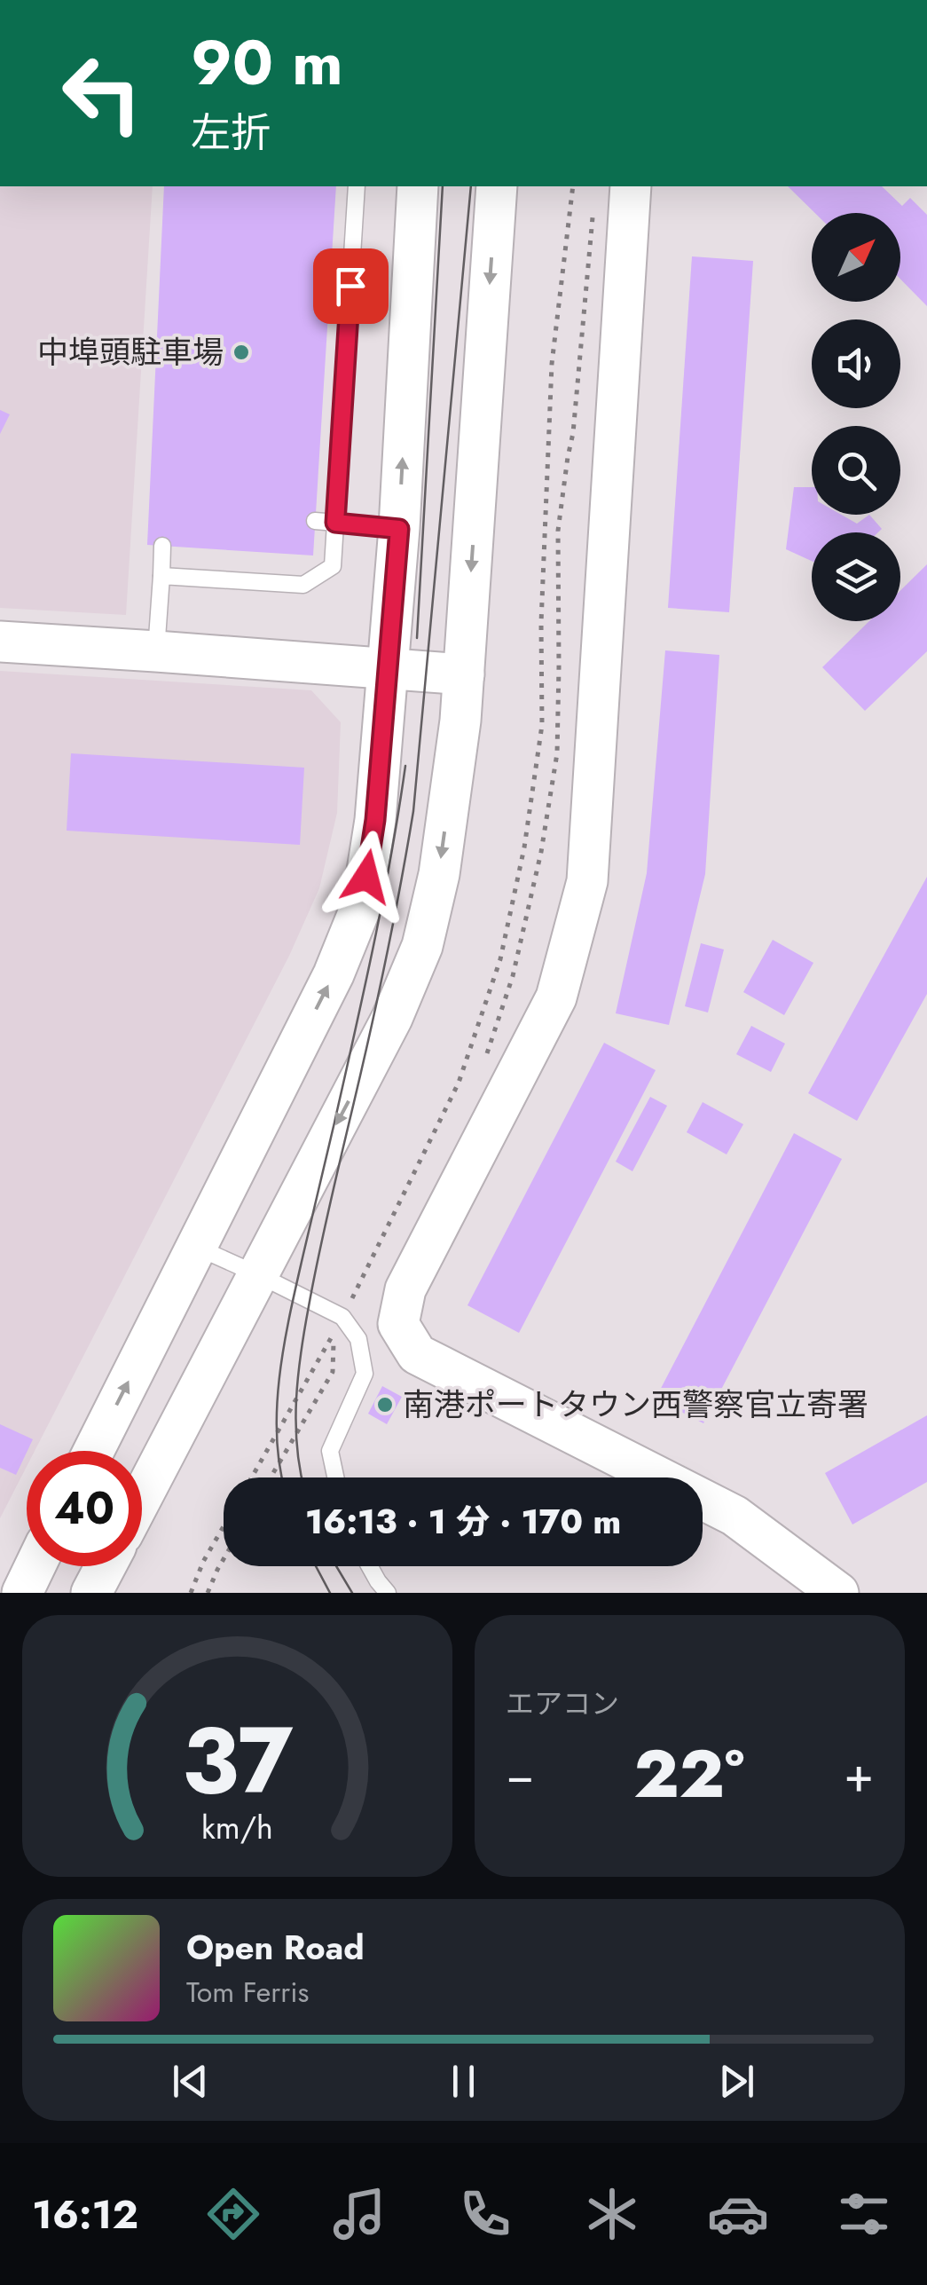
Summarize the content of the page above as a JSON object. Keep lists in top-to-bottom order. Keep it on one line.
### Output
{"places":["中埠頭駐車場","南港ポートタウン西警察官立寄署"],"north":"top right","page":{"turn":["90 m","左折"],"limit":"40","trip":"16:13 · 1 分 · 170 m","tile":"エアコン","heat":["−","22°","+"],"song":["Open Road","Tom Ferris"],"tabs":"16:12","gauge":["37","km/h"]}}
